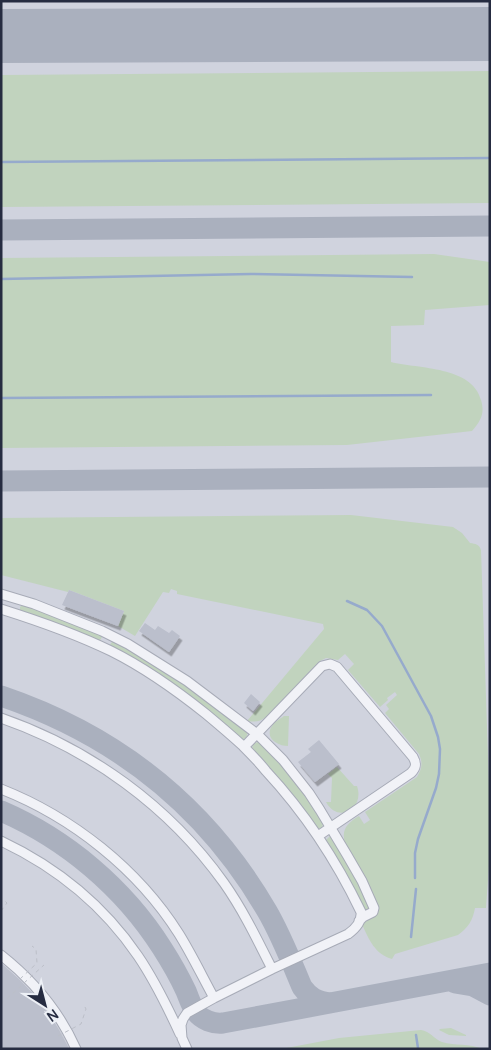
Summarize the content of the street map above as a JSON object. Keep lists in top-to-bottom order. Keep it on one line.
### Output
{"north":"bottom right"}
